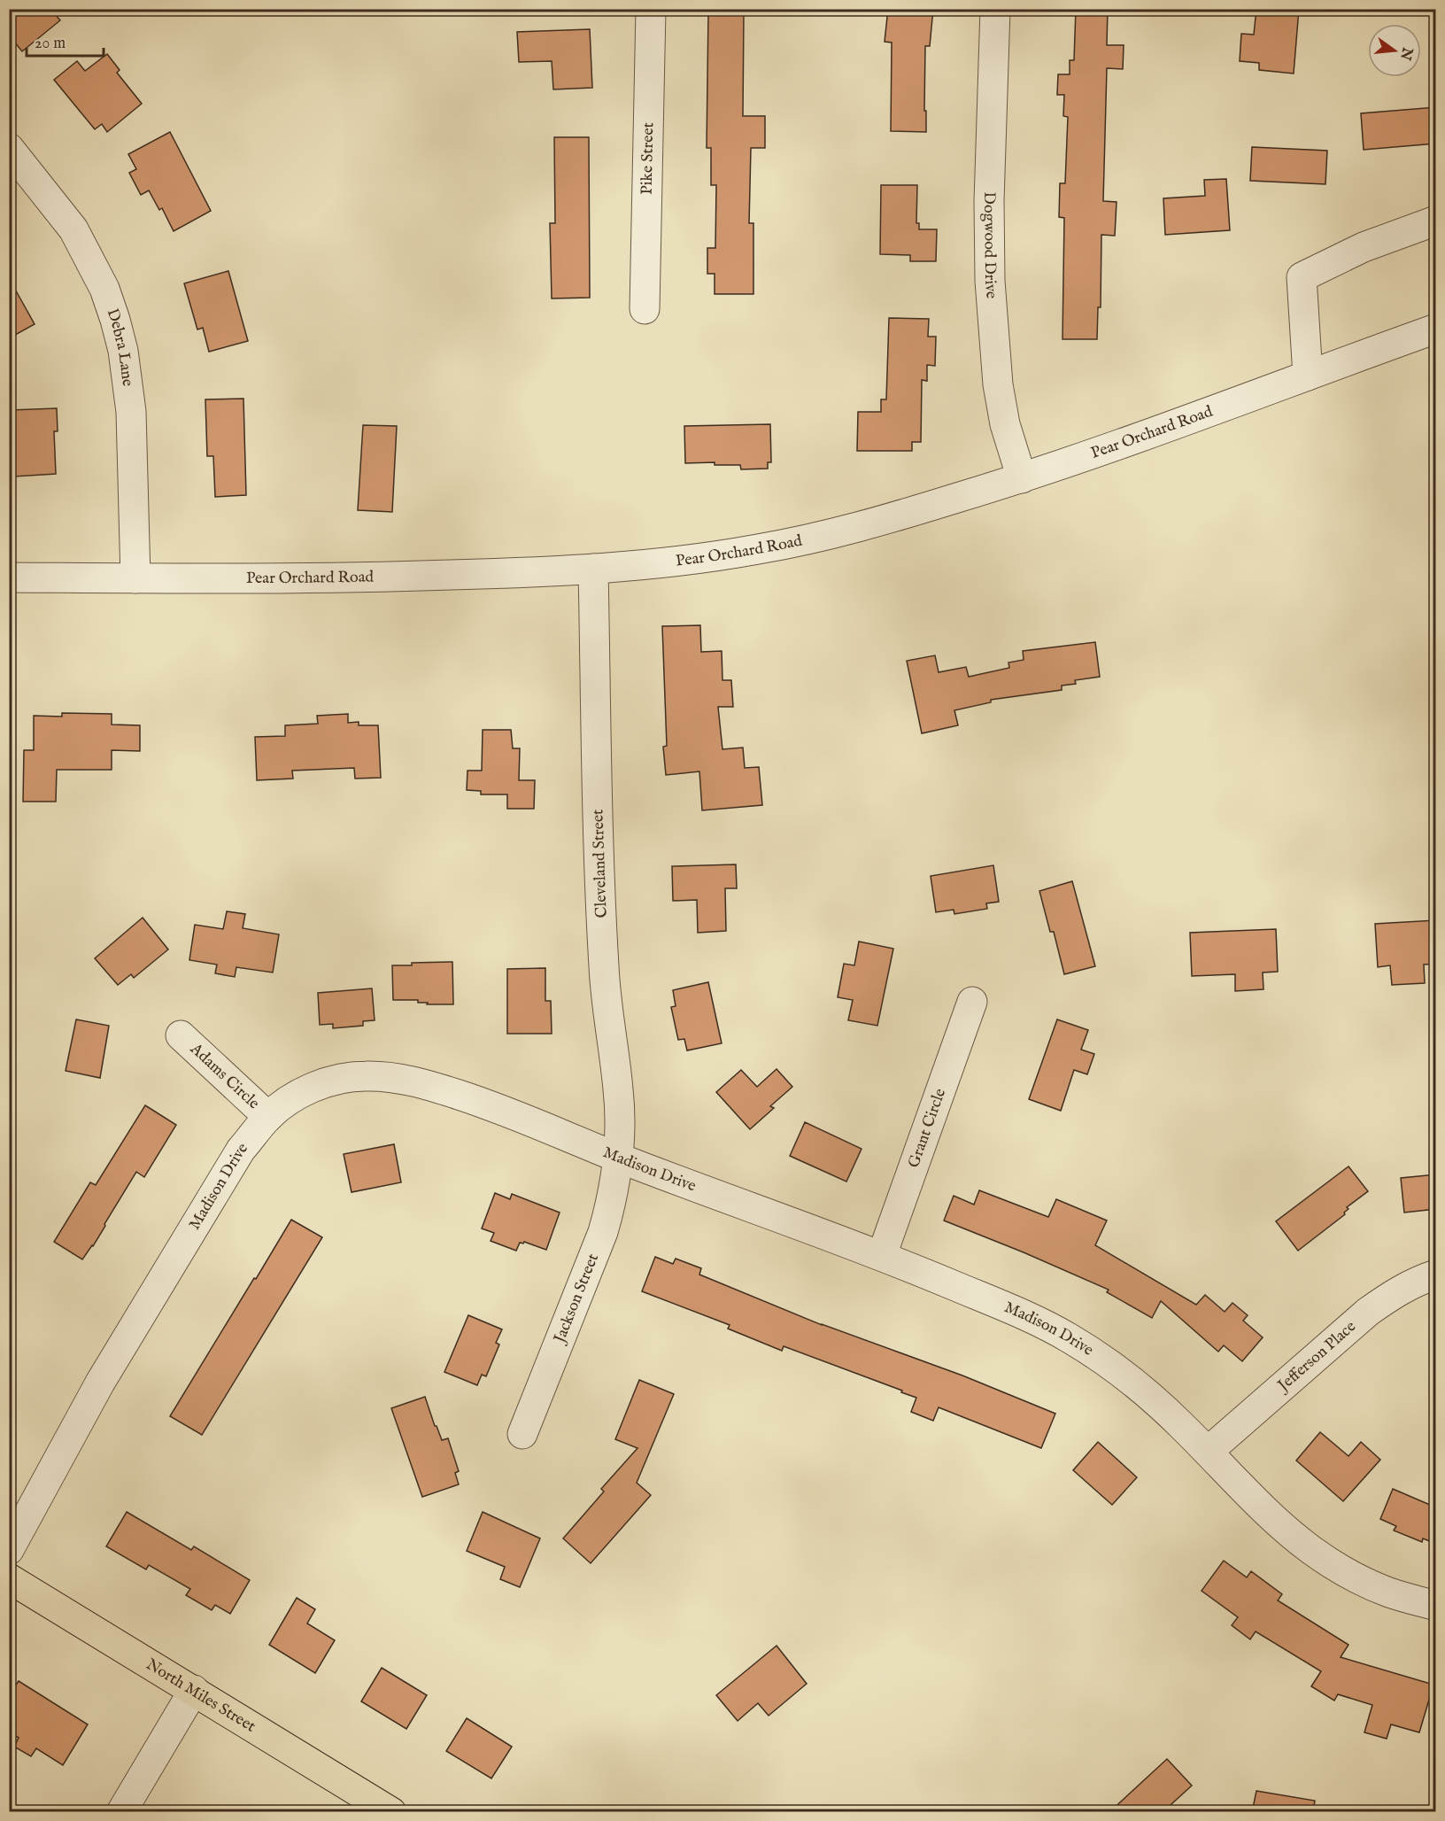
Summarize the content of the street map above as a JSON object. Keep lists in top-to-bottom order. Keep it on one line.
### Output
{"streets":{"main road":["North Miles Street"],"street":["Pike Street","Dogwood Drive","Debra Lane","Pear Orchard Road","Cleveland Street","Adams Circle","Grant Circle","Madison Drive","Jackson Street","Jefferson Place"]},"crossings":[["Dogwood Drive","Pear Orchard Road"],["Debra Lane","Pear Orchard Road"],["Pear Orchard Road","Cleveland Street"],["Cleveland Street","Madison Drive"],["Cleveland Street","Jackson Street"],["Adams Circle","Madison Drive"],["Grant Circle","Madison Drive"],["Madison Drive","Jackson Street"],["Madison Drive","Jefferson Place"]],"scale_bar":"20 m","north":"right"}
